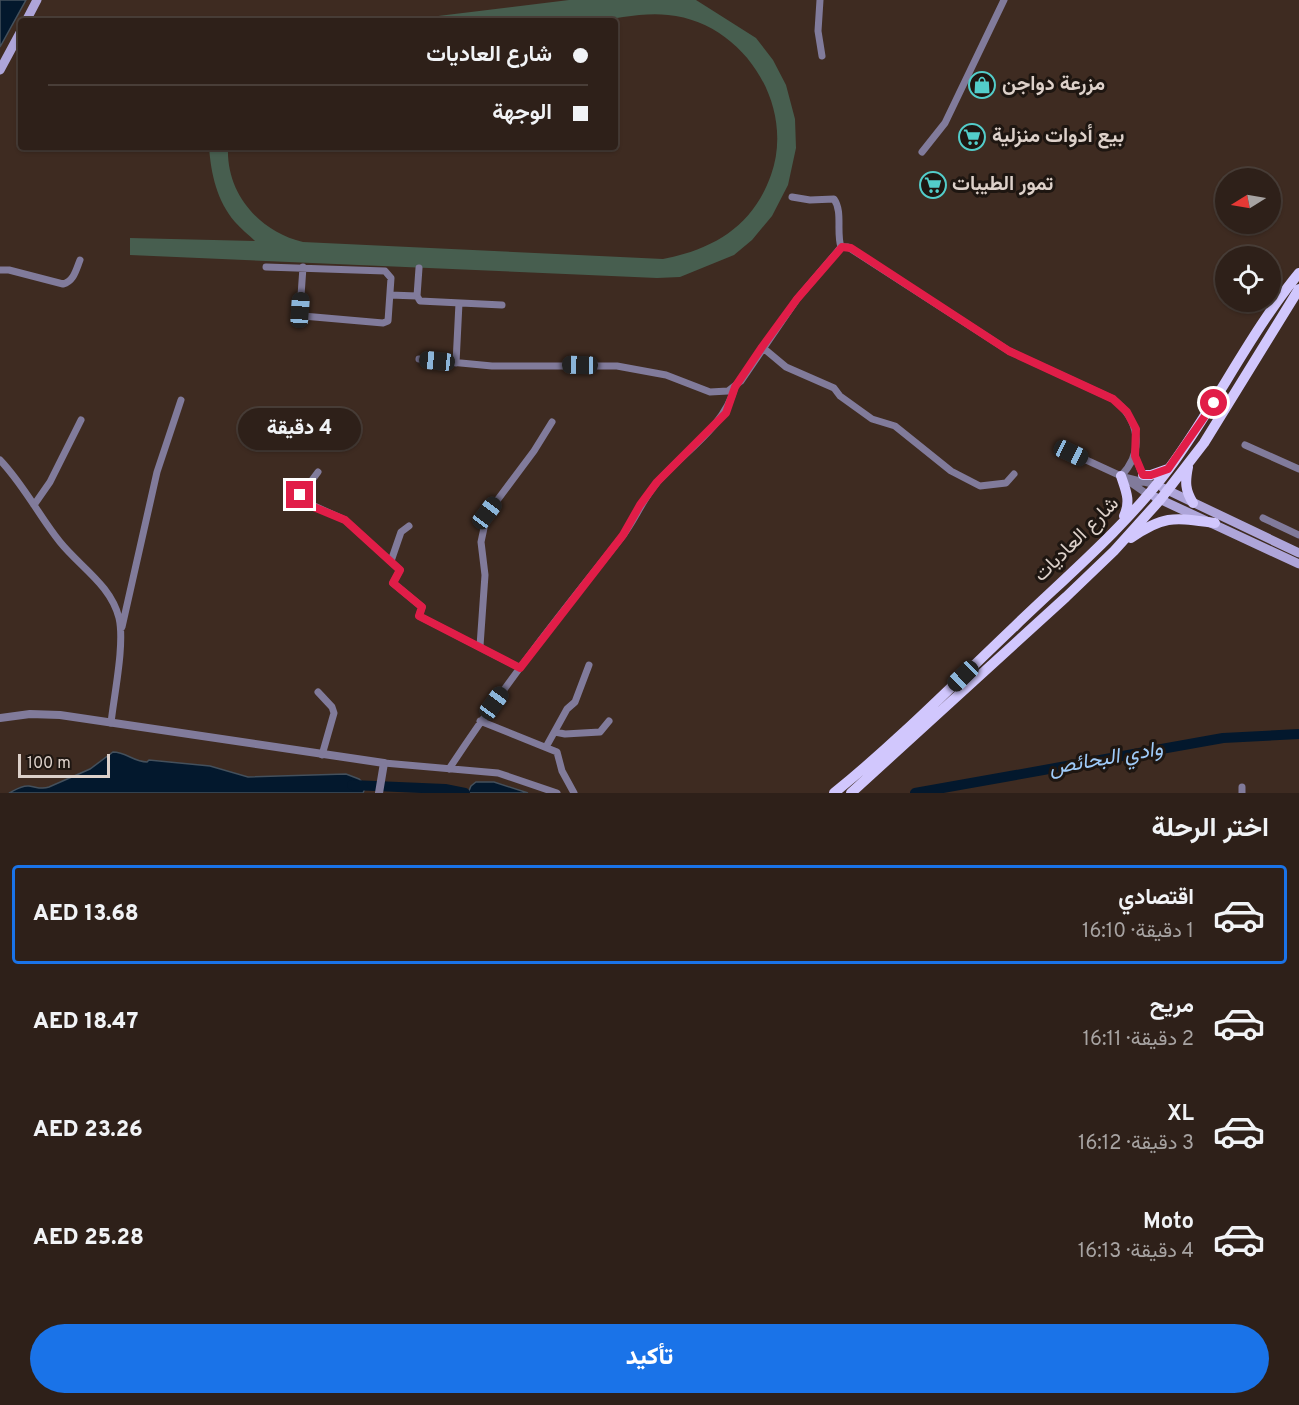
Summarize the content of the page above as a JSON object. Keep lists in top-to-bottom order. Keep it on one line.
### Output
{"streets":{"main road":["شارع العاديات"]},"water":["وادي البحائص"],"places":{"shop":["مزرعة دواجن"],"supermarket":["بيع أدوات منزلية","تمور الطيبات"]},"scale_bar":"100 m","north":"left","page":{"banner":["شارع العاديات","الوجهة"],"bubble":"4 دقيقة","scale":"100 m","heading":"اختر الرحلة","list":[{"name":"اقتصادي","note":"1 دقيقة · 16:10","value":"AED 13.68"},{"name":"مريح","note":"2 دقيقة · 16:11","value":"AED 18.47"},{"name":"XL","note":"3 دقيقة · 16:12","value":"AED 23.26"},{"name":"Moto","note":"4 دقيقة · 16:13","value":"AED 25.28"}],"buttons":"تأكيد"}}
